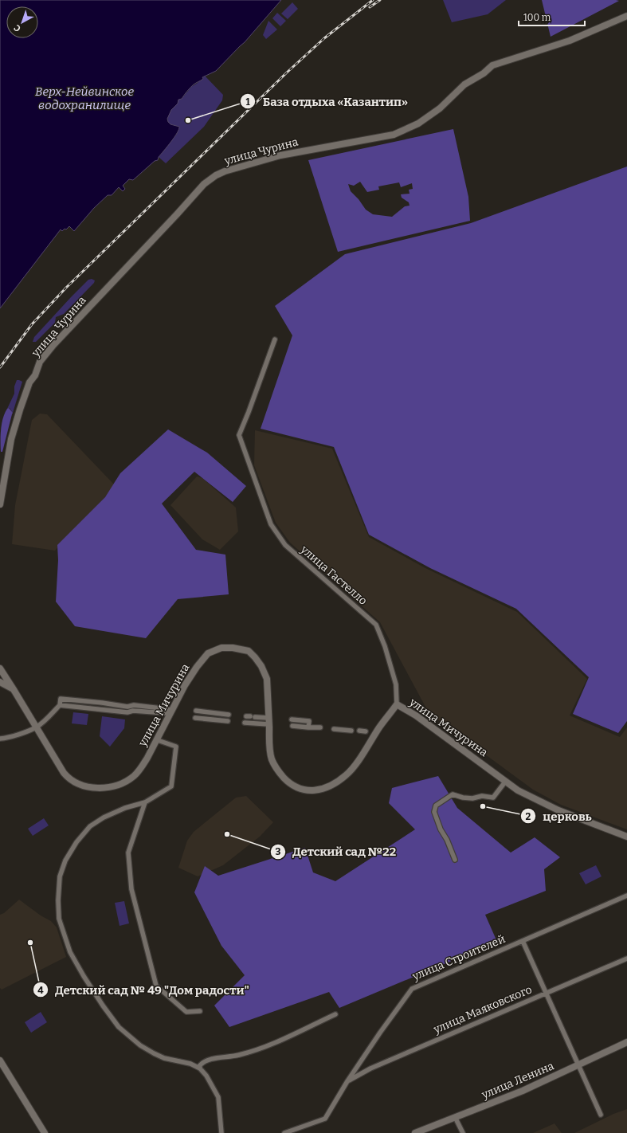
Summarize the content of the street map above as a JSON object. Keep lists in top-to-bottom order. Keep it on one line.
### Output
{"streets":{"street":["улица Чурина","улица Гастелло","улица Мичурина","улица Строителей","улица Маяковского","улица Ленина"]},"crossings":[["улица Гастелло","улица Мичурина"],["улица Строителей","улица Маяковского"]],"water":["Верх-Нейвинское водохранилище"],"places":["База отдыха «Казантип»","церковь","Детский сад №22","Детский сад № 49 \"Дом радости\""],"scale_bar":"100 m","north":"bottom left"}
